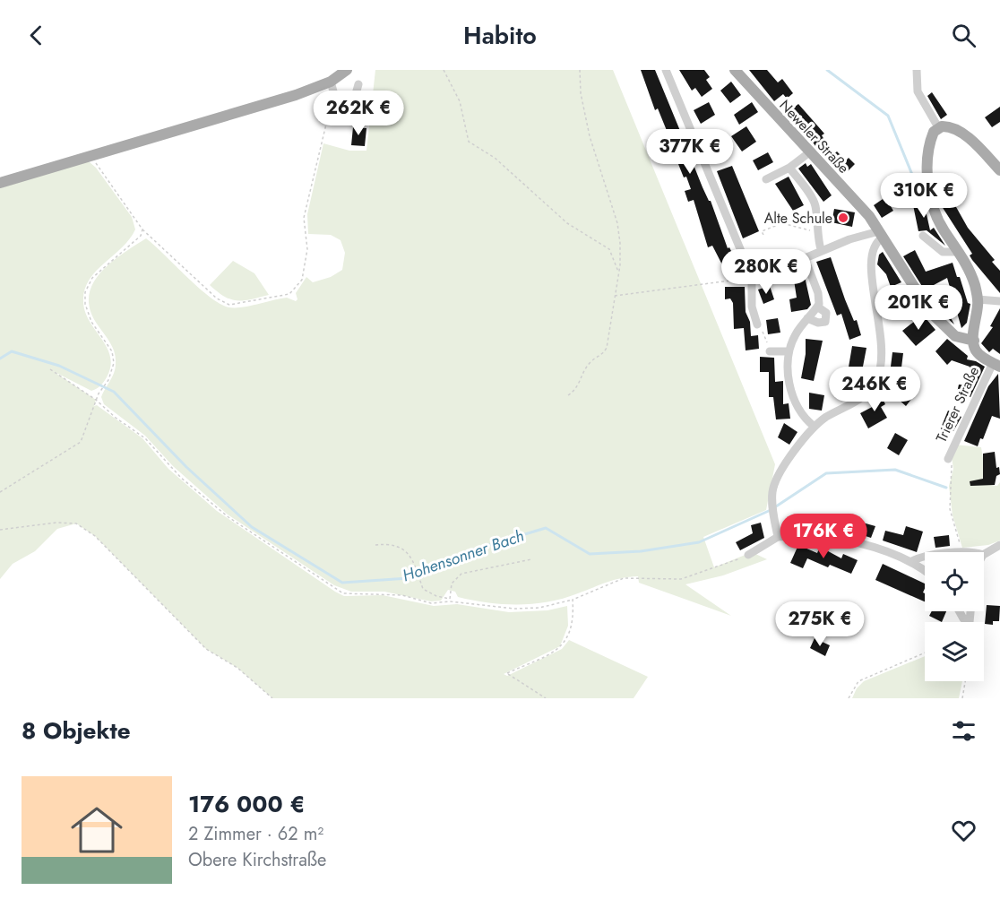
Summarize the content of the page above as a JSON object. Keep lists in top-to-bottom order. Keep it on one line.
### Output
{"streets":{"main road":["Neweler Straße","Trierer Straße"]},"crossings":[["Neweler Straße","Trierer Straße"]],"water":["Hohensonner Bach"],"places":["Alte Schule"],"page":{"header":"Habito","price":["262K €","377K €","310K €","280K €","201K €","246K €","176K €","275K €"],"heading":"8 Objekte","list":[{"name":"176 000 €","note":"2 Zimmer · 62 m² · Obere Kirchstraße"}]}}
